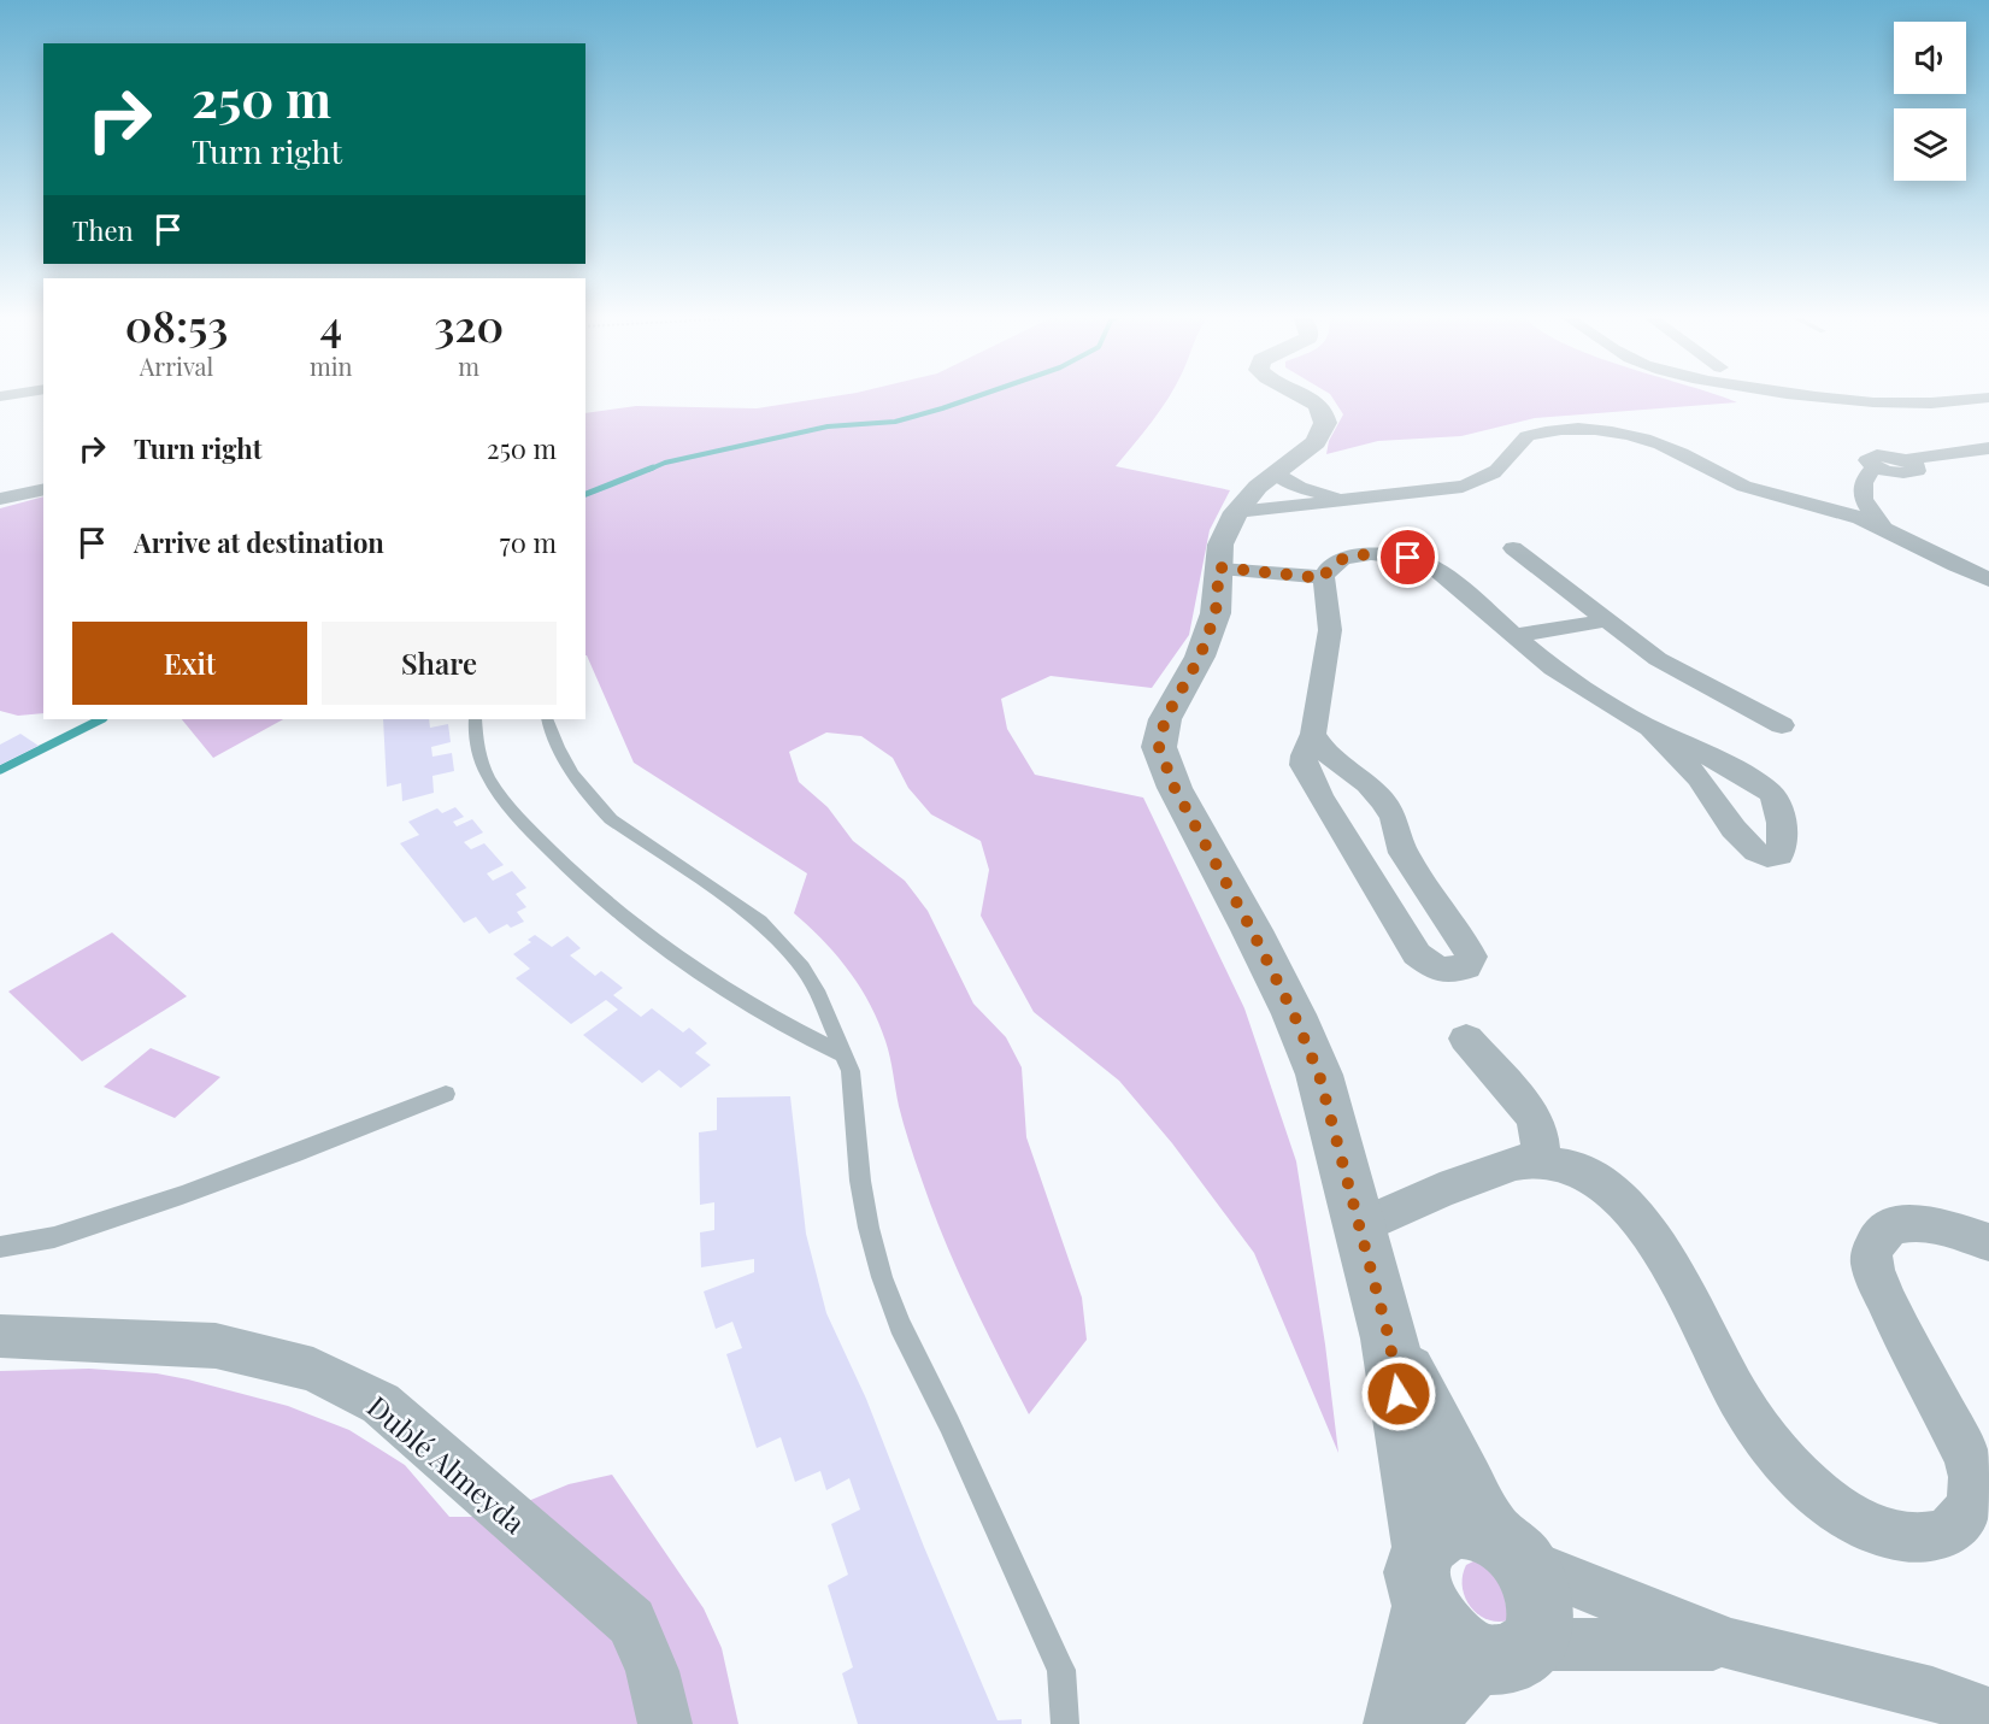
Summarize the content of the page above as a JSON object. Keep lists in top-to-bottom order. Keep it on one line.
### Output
{"streets":{"street":["Dublé Almeyda"]},"page":{"turn":["250 m","Turn right"],"then":"Then","eta":["08:53","Arrival","4","min","320","m"],"list":[{"name":"Turn right","value":"250 m"},{"name":"Arrive at destination","value":"70 m"}],"buttons":["Exit","Share"]}}
